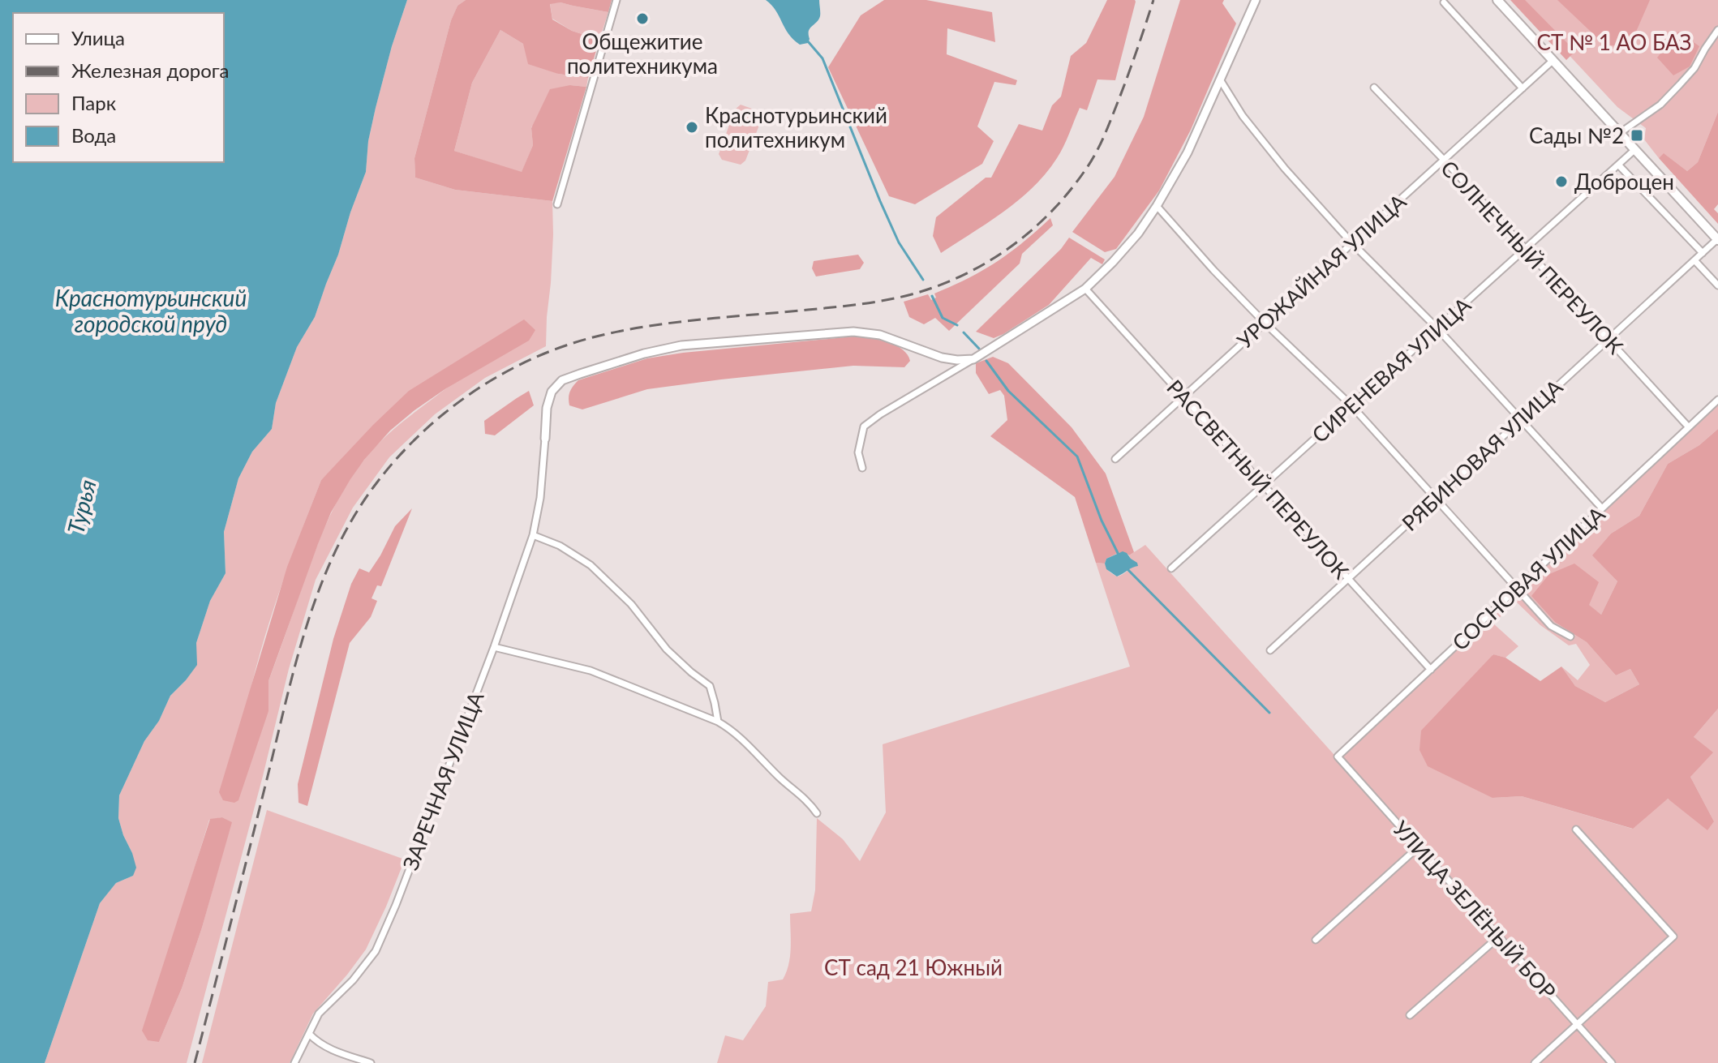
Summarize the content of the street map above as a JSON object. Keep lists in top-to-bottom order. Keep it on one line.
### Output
{"streets":{"street":["СОЛНЕЧНЫЙ ПЕРЕУЛОК","УРОЖАЙНАЯ УЛИЦА","СИРЕНЕВАЯ УЛИЦА","РЯБИНОВАЯ УЛИЦА","РАССВЕТНЫЙ ПЕРЕУЛОК","СОСНОВАЯ УЛИЦА","ЗАРЕЧНАЯ УЛИЦА","УЛИЦА ЗЕЛЁНЫЙ БОР"]},"crossings":[["СОЛНЕЧНЫЙ ПЕРЕУЛОК","УРОЖАЙНАЯ УЛИЦА"],["СОЛНЕЧНЫЙ ПЕРЕУЛОК","СИРЕНЕВАЯ УЛИЦА"],["СОЛНЕЧНЫЙ ПЕРЕУЛОК","РЯБИНОВАЯ УЛИЦА"],["СОЛНЕЧНЫЙ ПЕРЕУЛОК","СОСНОВАЯ УЛИЦА"],["УРОЖАЙНАЯ УЛИЦА","РАССВЕТНЫЙ ПЕРЕУЛОК"],["СИРЕНЕВАЯ УЛИЦА","РАССВЕТНЫЙ ПЕРЕУЛОК"],["РЯБИНОВАЯ УЛИЦА","РАССВЕТНЫЙ ПЕРЕУЛОК"],["РАССВЕТНЫЙ ПЕРЕУЛОК","СОСНОВАЯ УЛИЦА"],["СОСНОВАЯ УЛИЦА","УЛИЦА ЗЕЛЁНЫЙ БОР"]],"water":["Краснотурьинский городской пруд","Турья"],"parks":["СТ № 1 АО БАЗ","СТ сад 21 Южный"],"places":{"other":["Общежитие политехникума","Краснотурьинский политехникум","Доброцен"],"transit":["Сады №2"]},"legend":["Улица","Железная дорога","Парк","Вода"]}
